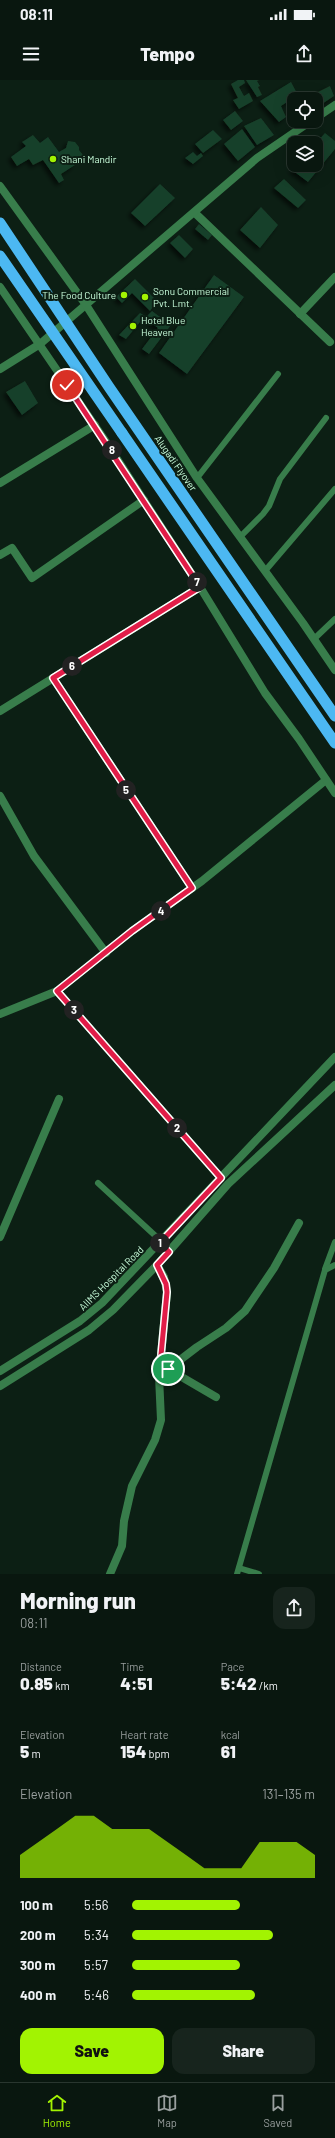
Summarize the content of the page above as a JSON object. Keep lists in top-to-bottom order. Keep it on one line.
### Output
{"streets":{"highway":["Alugadi Flyover"],"street":["AIIMS Hospital Road"]},"places":["Shani Mandir","The Food Culture","Sonu Commercial Pvt. Lmt.","Hotel Blue Heaven"],"page":{"status":"08:11","header":"Tempo","pins":["8","7","6","5","4","3","2","1"],"heading":["Morning run","08:11"],"stats":[["Distance","0.85 km"],["Time","4:51"],["Pace","5:42 /km"],["Elevation","5 m"],["Heart rate","154 bpm"],["kcal","61"]],"chart":["Elevation","131–135 m"],"list":[{"name":"100 m","note":"5:56"},{"name":"200 m","note":"5:34"},{"name":"300 m","note":"5:57"},{"name":"400 m","note":"5:46"}],"buttons":["Save","Share"],"tabs":["Home","Map","Saved"]}}
